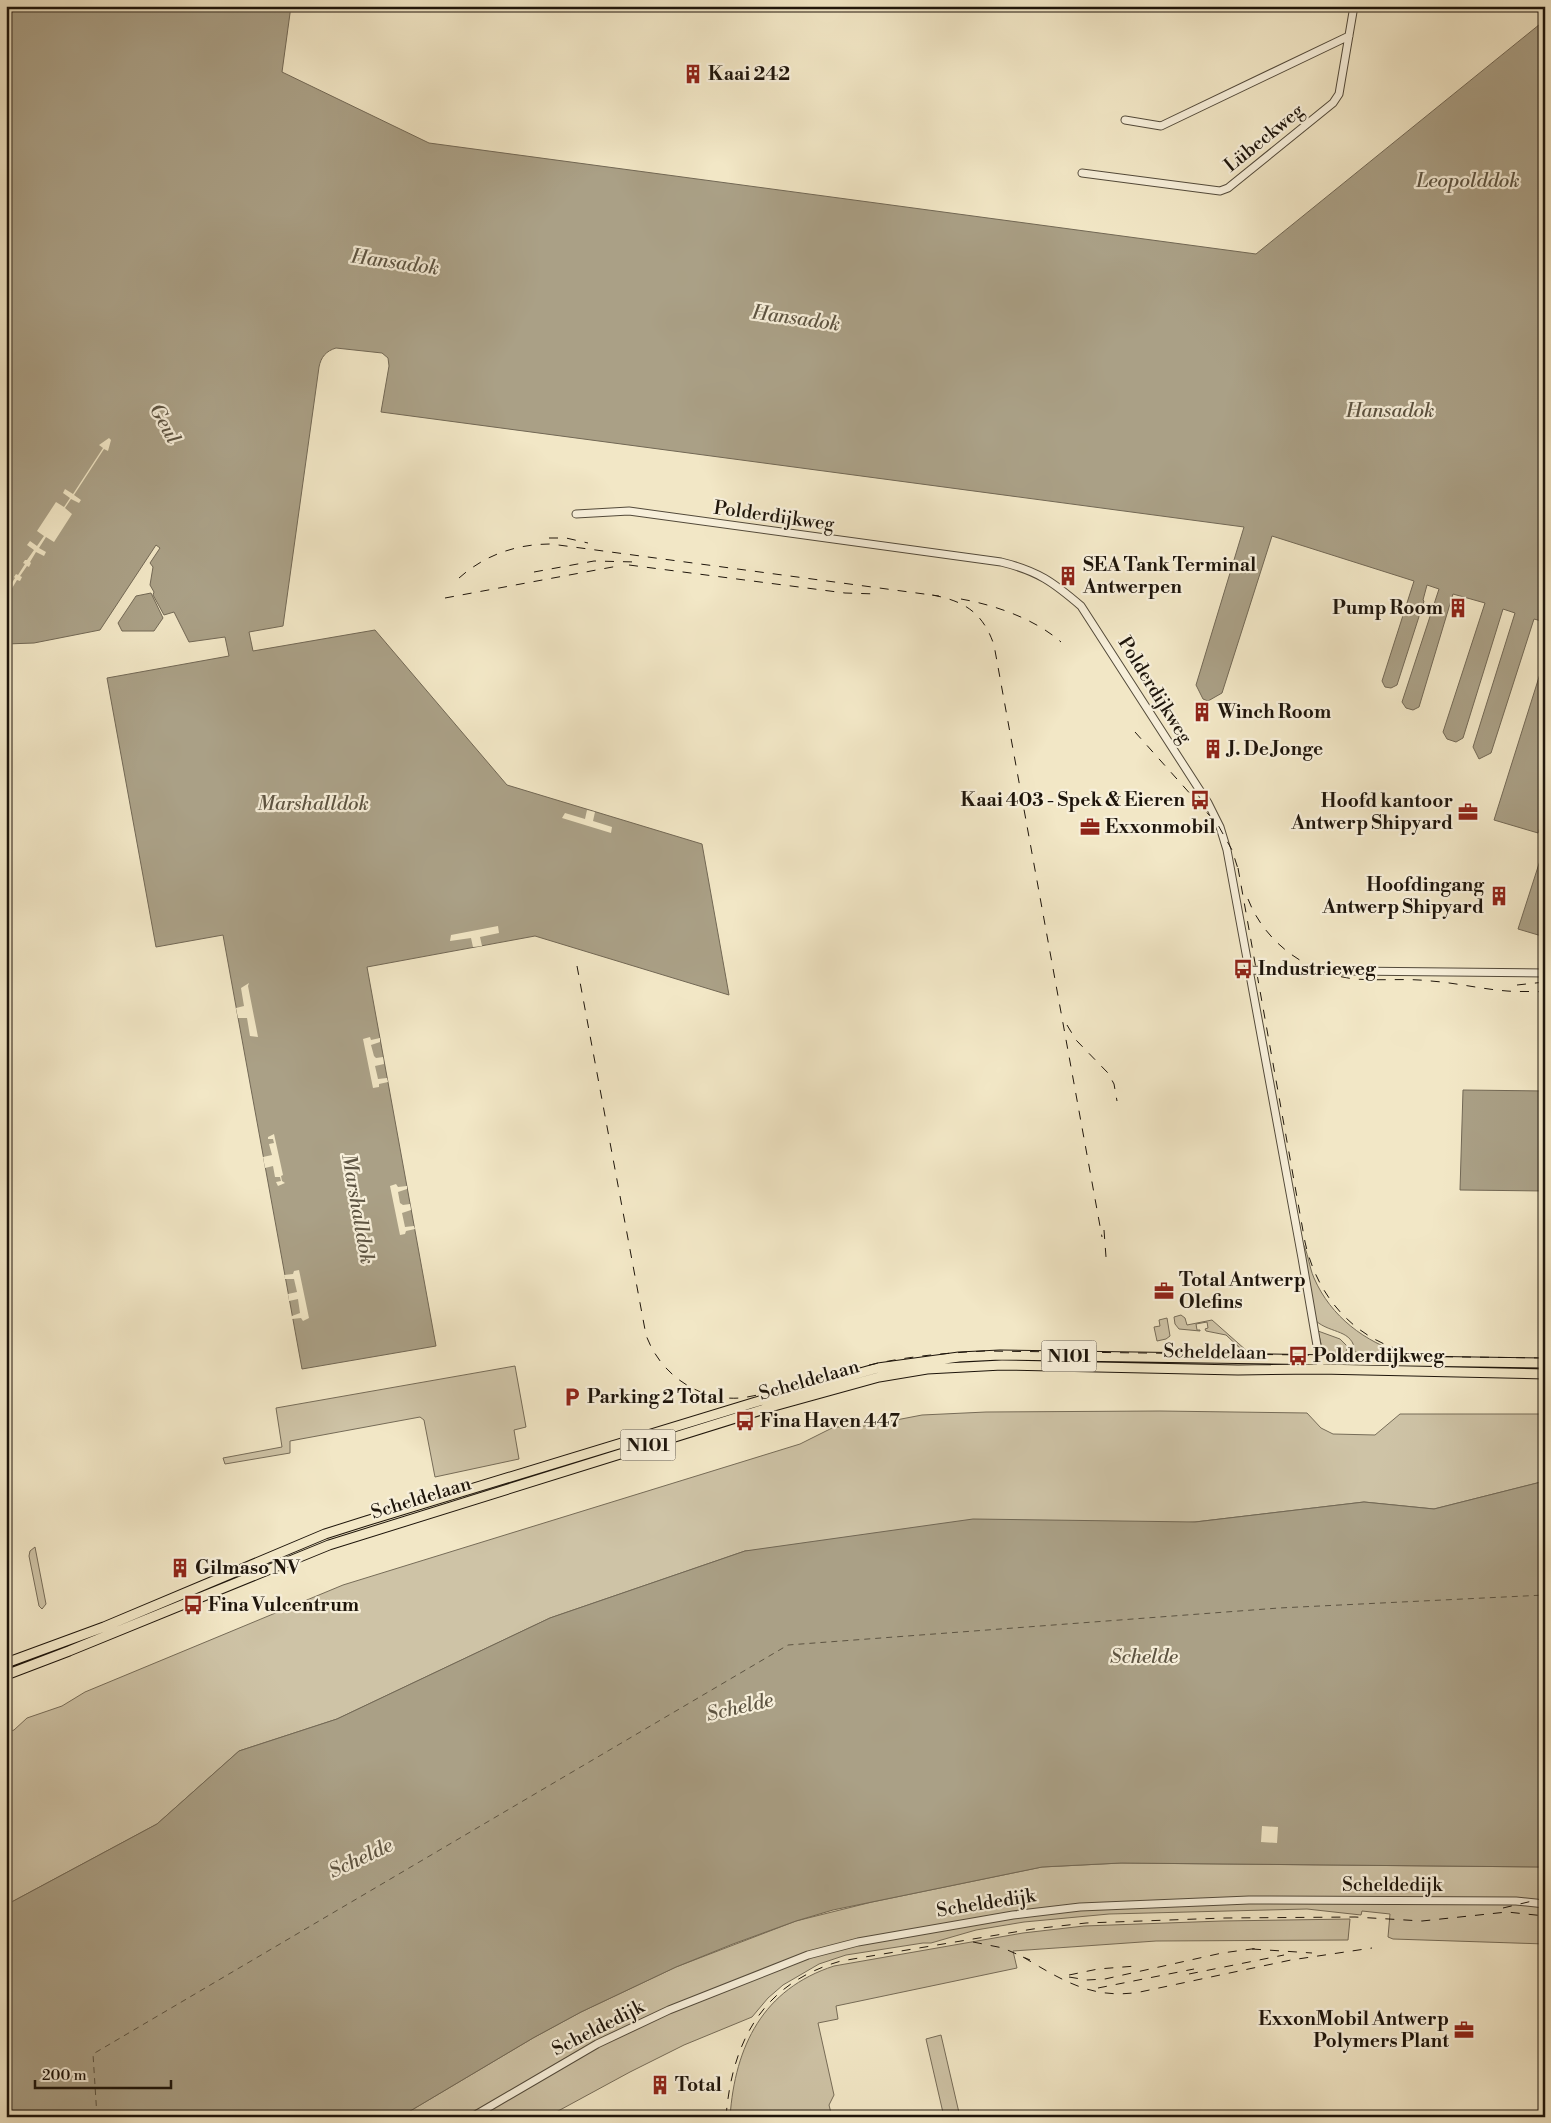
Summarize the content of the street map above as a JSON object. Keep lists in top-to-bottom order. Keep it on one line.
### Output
{"streets":{"main road":["Scheldelaan","N101"],"street":["Lübeckweg","Polderdijkweg","Scheldedijk"]},"crossings":[["Polderdijkweg","Scheldelaan"]],"water":["Leopolddok","Hansadok","Geul","Marshalldok","Schelde"],"places":{"building":["Kaai 242","SEA Tank Terminal Antwerpen","Pump Room","Winch Room","J. De Jonge","Hoofdingang Antwerp Shipyard","Gilmaso NV","Total"],"bus stop":["Kaai 403 - Spek & Eieren","Industrieweg","Polderdijkweg","Fina Haven 447","Fina Vulcentrum"],"office":["Hoofd kantoor Antwerp Shipyard","Exxonmobil","Total Antwerp Olefins","ExxonMobil Antwerp Polymers Plant"],"parking":["Parking 2 Total"]},"scale_bar":"200 m"}
